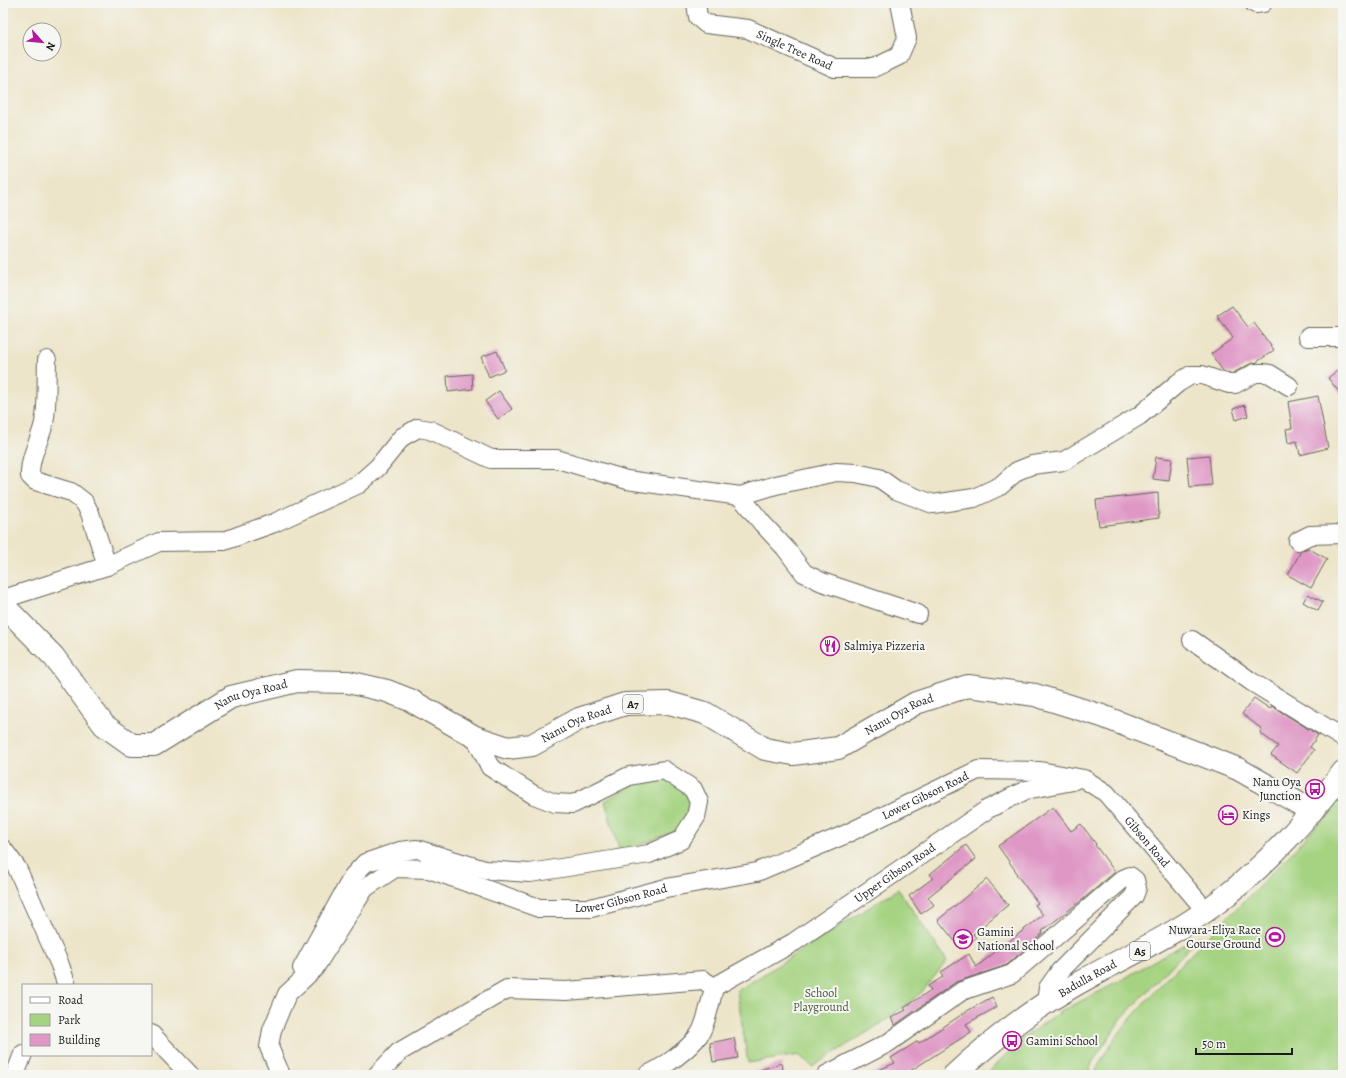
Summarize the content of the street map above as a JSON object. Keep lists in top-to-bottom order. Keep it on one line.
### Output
{"streets":{"highway":["Nanu Oya Road","A7","A5","Badulla Road"],"street":["Single Tree Road","Lower Gibson Road","Gibson Road","Upper Gibson Road"]},"crossings":[["Nanu Oya Road","Badulla Road"],["Lower Gibson Road","Gibson Road"],["Lower Gibson Road","Upper Gibson Road"],["Gibson Road","Upper Gibson Road"],["Gibson Road","Badulla Road"]],"parks":["School Playground"],"places":{"restaurant":["Salmiya Pizzeria"],"bus stop":["Nanu Oya Junction","Gamini School"],"hotel":["Kings"],"sports":["Nuwara-Eliya Race Course Ground"],"school or university":["Gamini National School"]},"legend":["Road","Park","Building"],"scale_bar":"50 m","north":"bottom right"}
